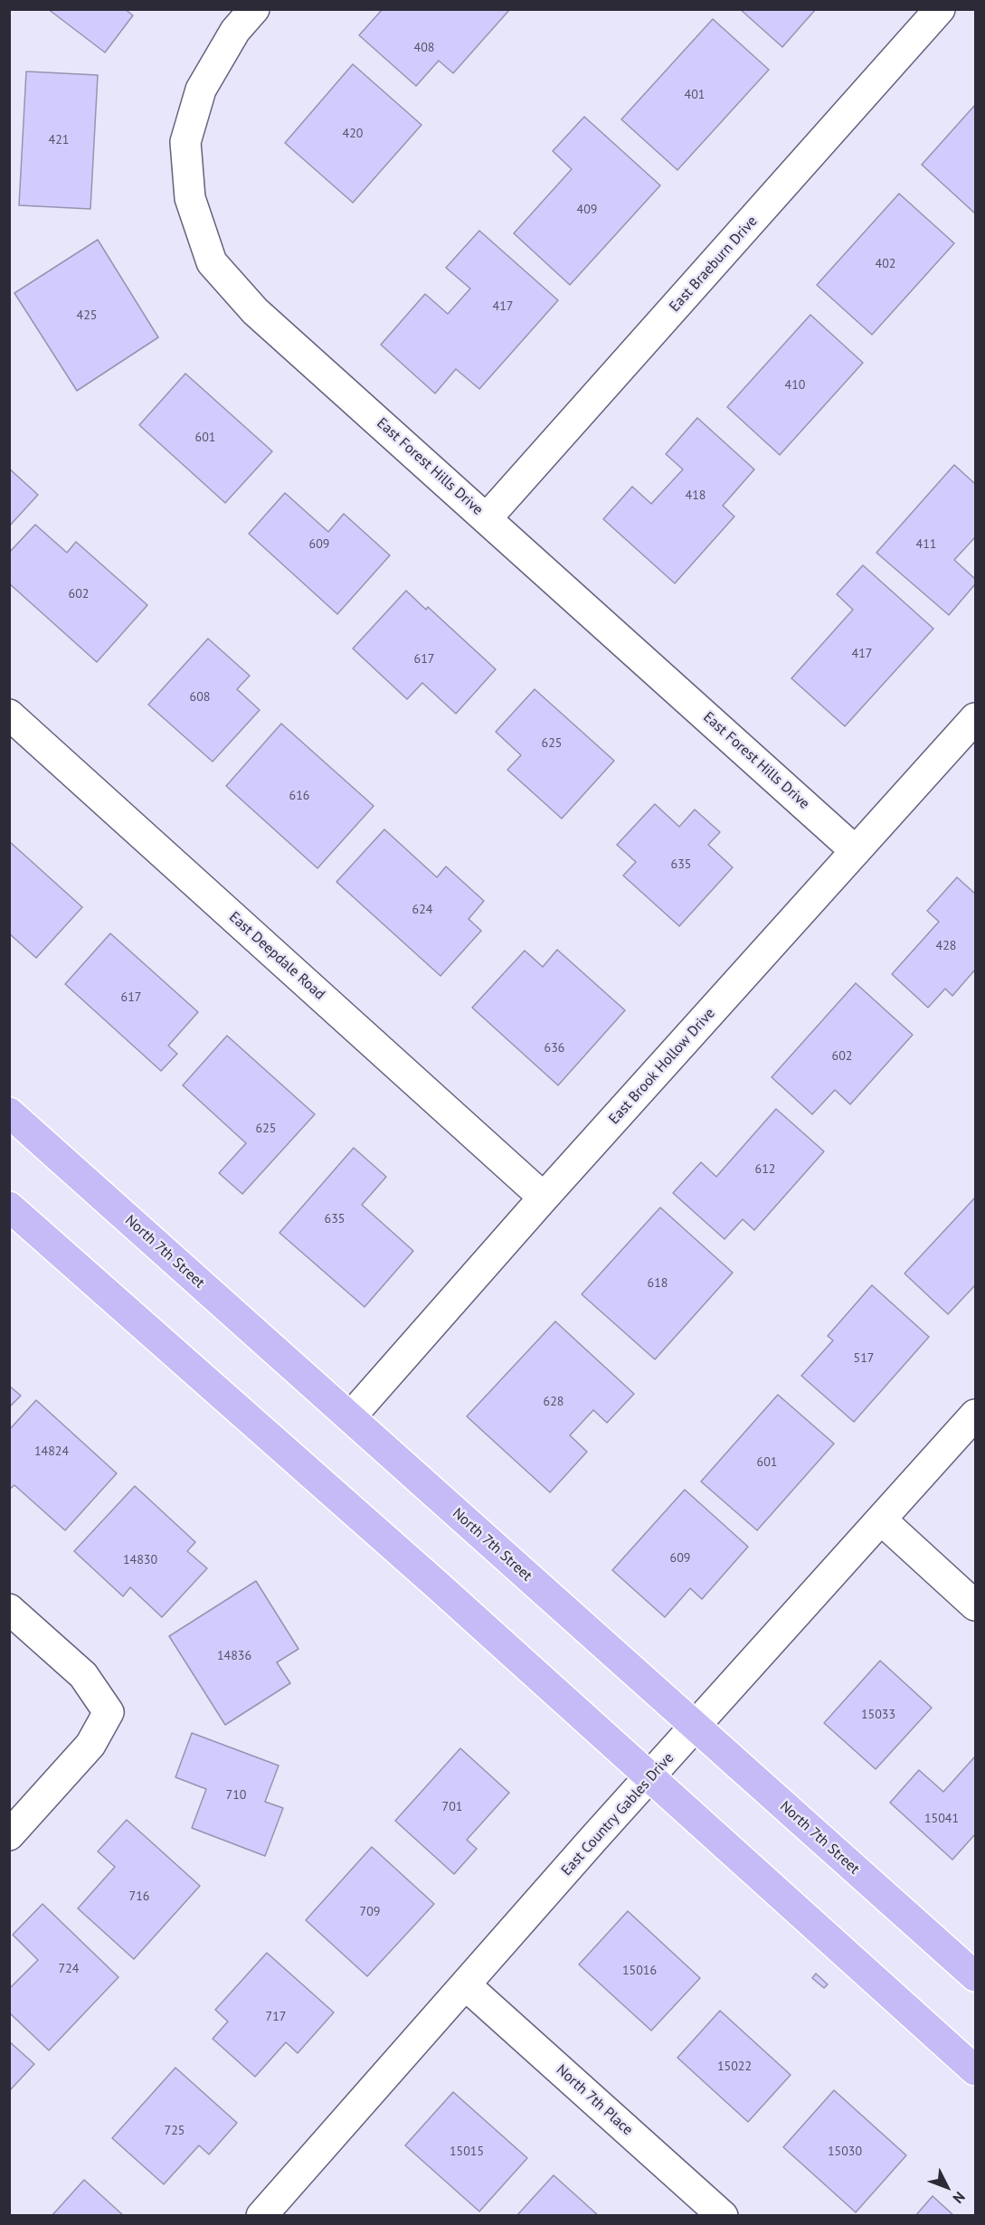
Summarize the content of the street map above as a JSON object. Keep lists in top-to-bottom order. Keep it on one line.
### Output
{"streets":{"main road":["North 7th Street"],"street":["East Braeburn Drive","East Forest Hills Drive","East Deepdale Road","East Brook Hollow Drive","East Country Gables Drive","North 7th Place"]},"crossings":[["East Braeburn Drive","East Forest Hills Drive"],["East Forest Hills Drive","East Brook Hollow Drive"],["East Deepdale Road","East Brook Hollow Drive"],["East Brook Hollow Drive","North 7th Street"],["North 7th Street","East Country Gables Drive"],["East Country Gables Drive","North 7th Place"]],"house_numbers":["408","401","420","421","409","402","417","425","410","601","418","609","411","602","417","617","608","625","616","635","624","428","617","636","602","625","612","635","618","517","628","14824","601","609","14830","14836","15033","710","701","15041","716","709","724","15016","717","15022","725","15015","15030"],"north":"bottom right"}
